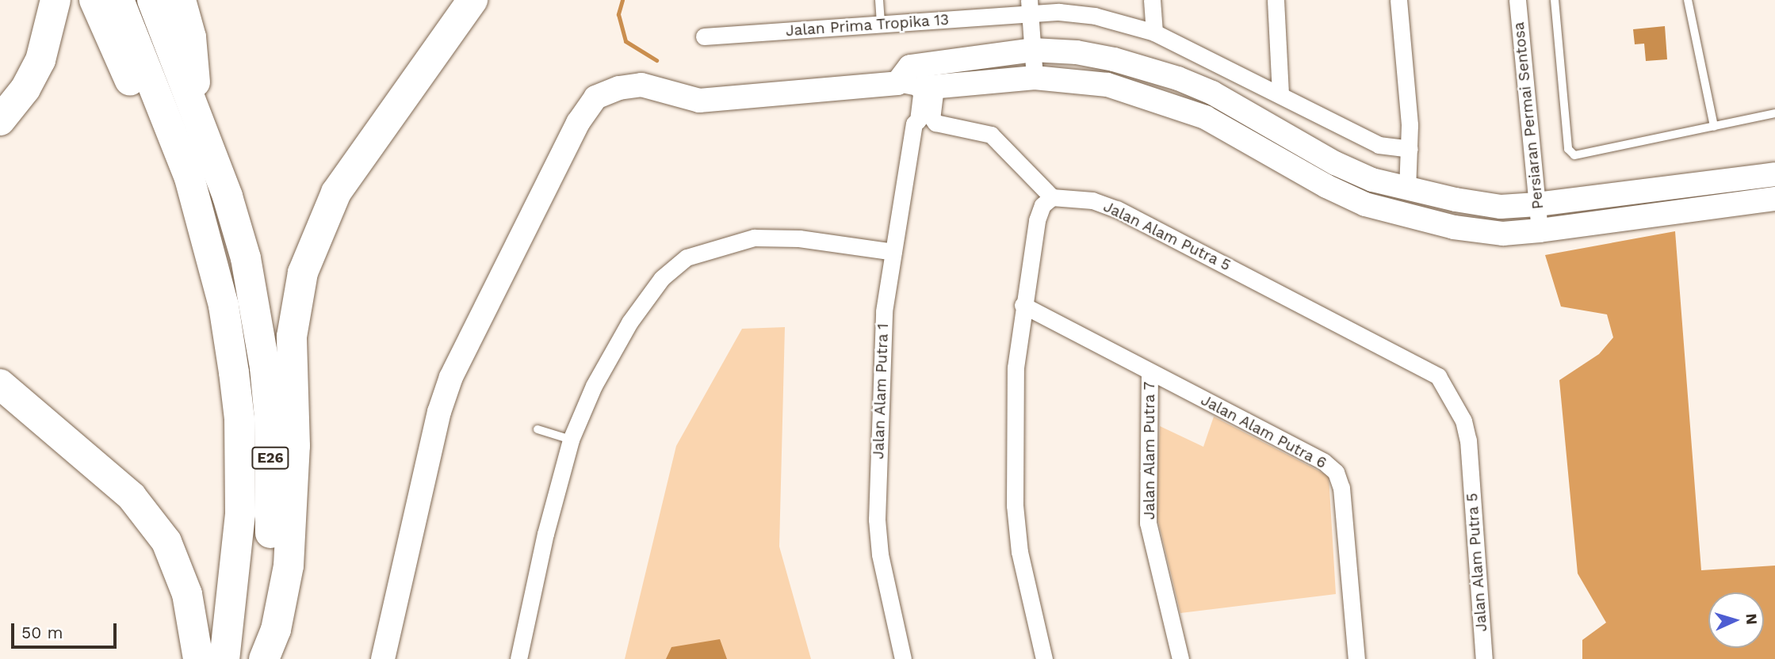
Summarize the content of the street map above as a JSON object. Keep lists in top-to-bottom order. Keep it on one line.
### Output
{"streets":{"highway":["E26"],"street":["Jalan Prima Tropika 13","Persiaran Permai Sentosa","Jalan Alam Putra 5","Jalan Alam Putra 1","Jalan Alam Putra 6","Jalan Alam Putra 7"]},"crossings":[["Jalan Alam Putra 6","Jalan Alam Putra 7"]],"scale_bar":"50 m","north":"right"}
